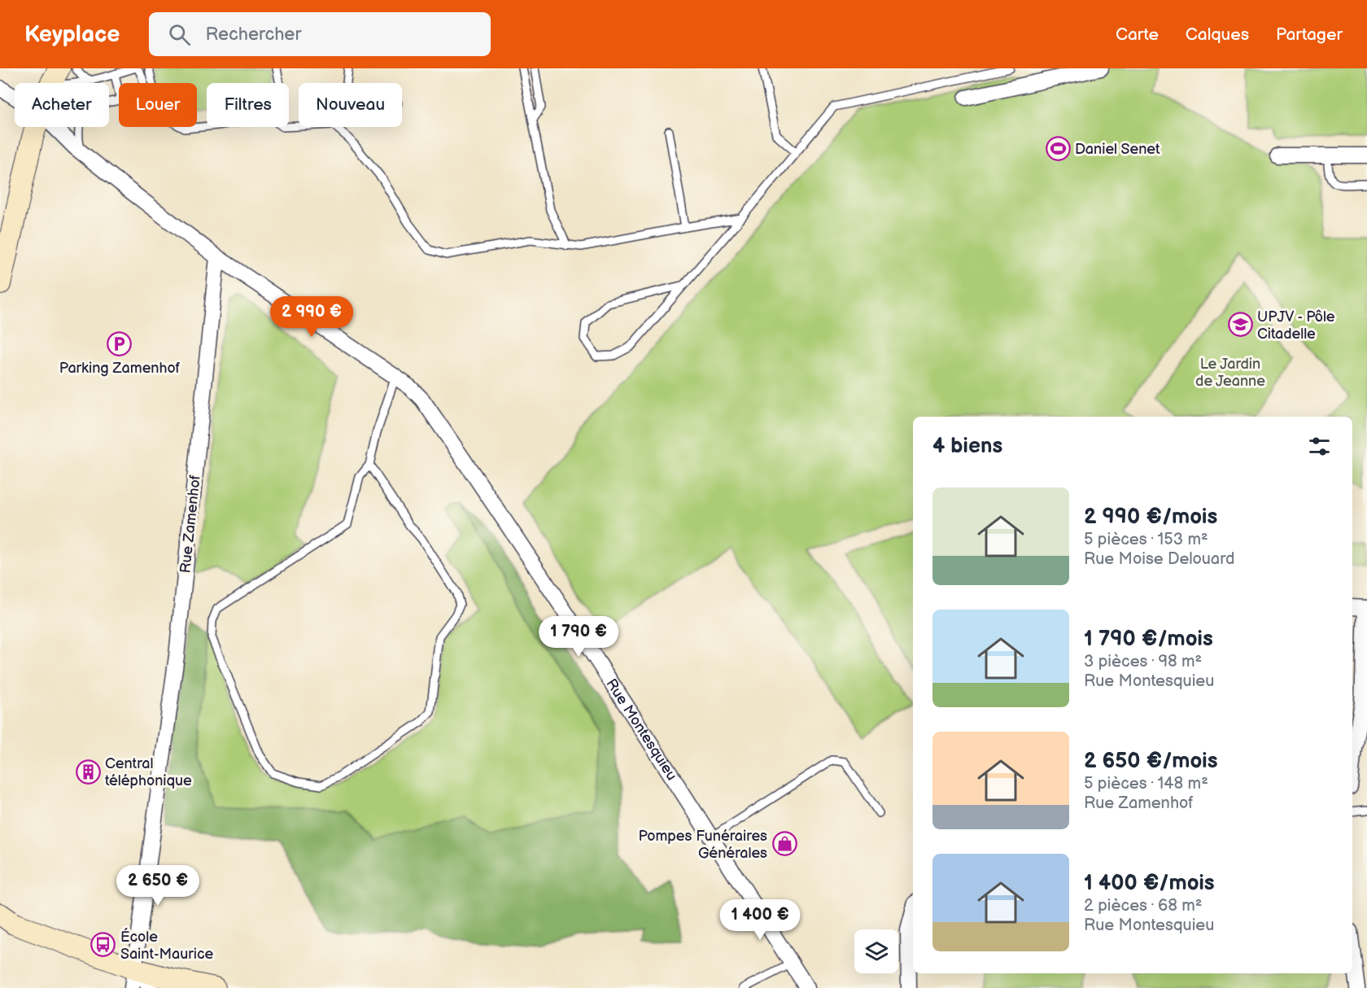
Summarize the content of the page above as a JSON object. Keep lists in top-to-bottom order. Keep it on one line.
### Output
{"streets":{"street":["Rue Zamenhof","Rue Montesquieu"]},"crossings":[["Rue Zamenhof","Rue Montesquieu"]],"parks":["Le Jardin de Jeanne"],"places":{"sports":["Daniel Senet"],"school or university":["UPJV - Pôle Citadelle"],"parking":["Parking Zamenhof"],"building":["Central téléphonique"],"shop":["Pompes Funéraires Générales"],"bus stop":["École Saint-Maurice"]},"page":{"header":"Keyplace","search":"Rechercher","nav":["Carte","Calques","Partager"],"chip":["Acheter","Louer","Filtres","Nouveau"],"price":["2 990 €","1 790 €","2 650 €","1 400 €"],"heading":"4 biens","list":[{"name":"2 990 €/mois","note":"5 pièces · 153 m² · Rue Moise Delouard"},{"name":"1 790 €/mois","note":"3 pièces · 98 m² · Rue Montesquieu"},{"name":"2 650 €/mois","note":"5 pièces · 148 m² · Rue Zamenhof"},{"name":"1 400 €/mois","note":"2 pièces · 68 m² · Rue Montesquieu"}]}}
